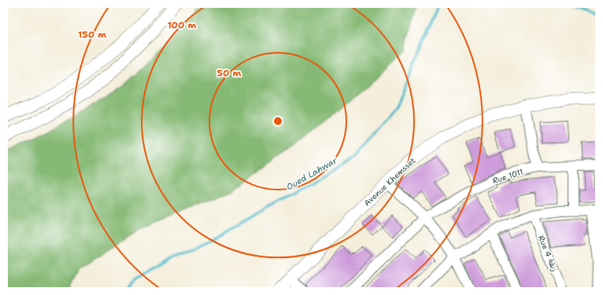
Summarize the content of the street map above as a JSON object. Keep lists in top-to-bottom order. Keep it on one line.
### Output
{"streets":{"street":["Rue 1011","Avenue Khemsset","Rue 4 زنقة"]},"water":["Oued Lahwar"],"rings":["100 m","150 m","50 m"]}
